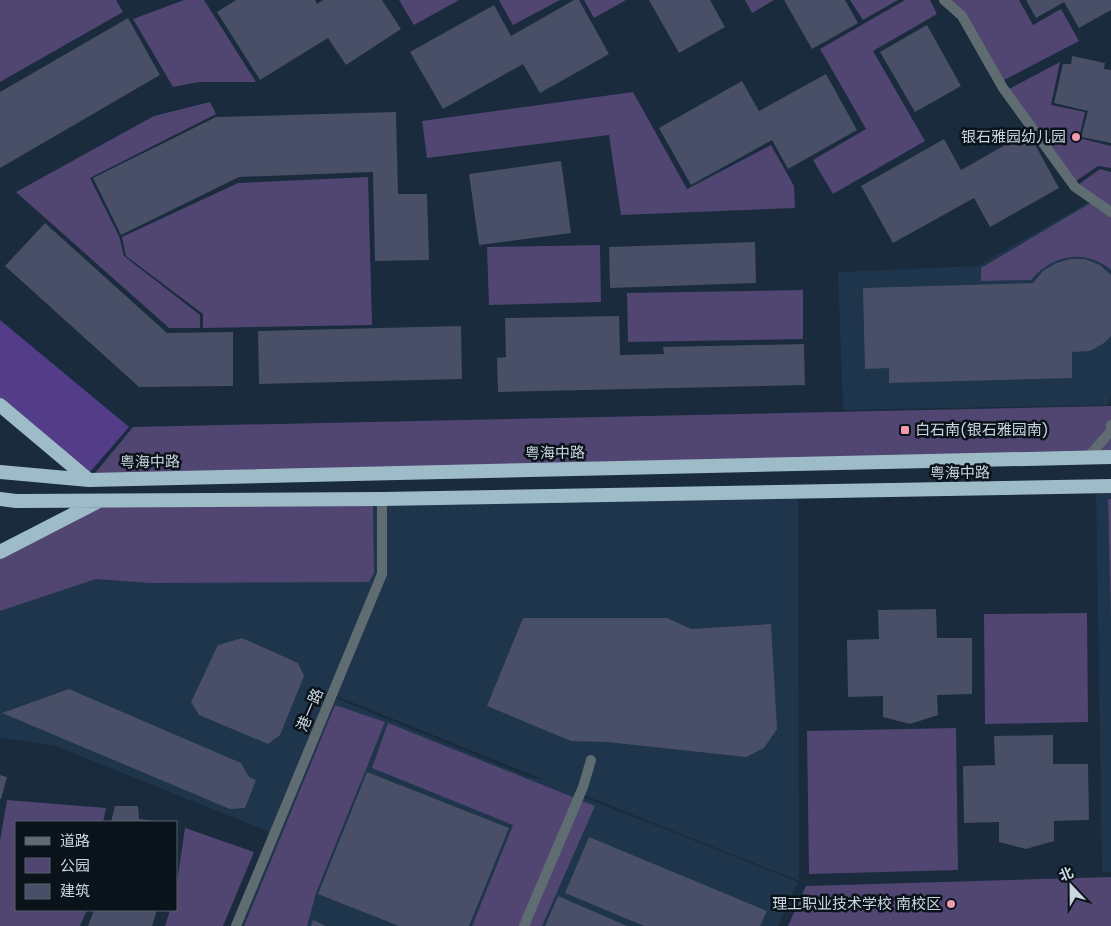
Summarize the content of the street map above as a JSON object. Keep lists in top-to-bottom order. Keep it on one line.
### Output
{"streets":{"highway":["粤海中路"],"street":["港一路"]},"crossings":[["粤海中路","港一路"]],"places":{"other":["银石雅园幼儿园","理工职业技术学校 南校区"],"transit":["白石南(银石雅园南)"]},"legend":["道路","公园","建筑"],"north":"top"}
